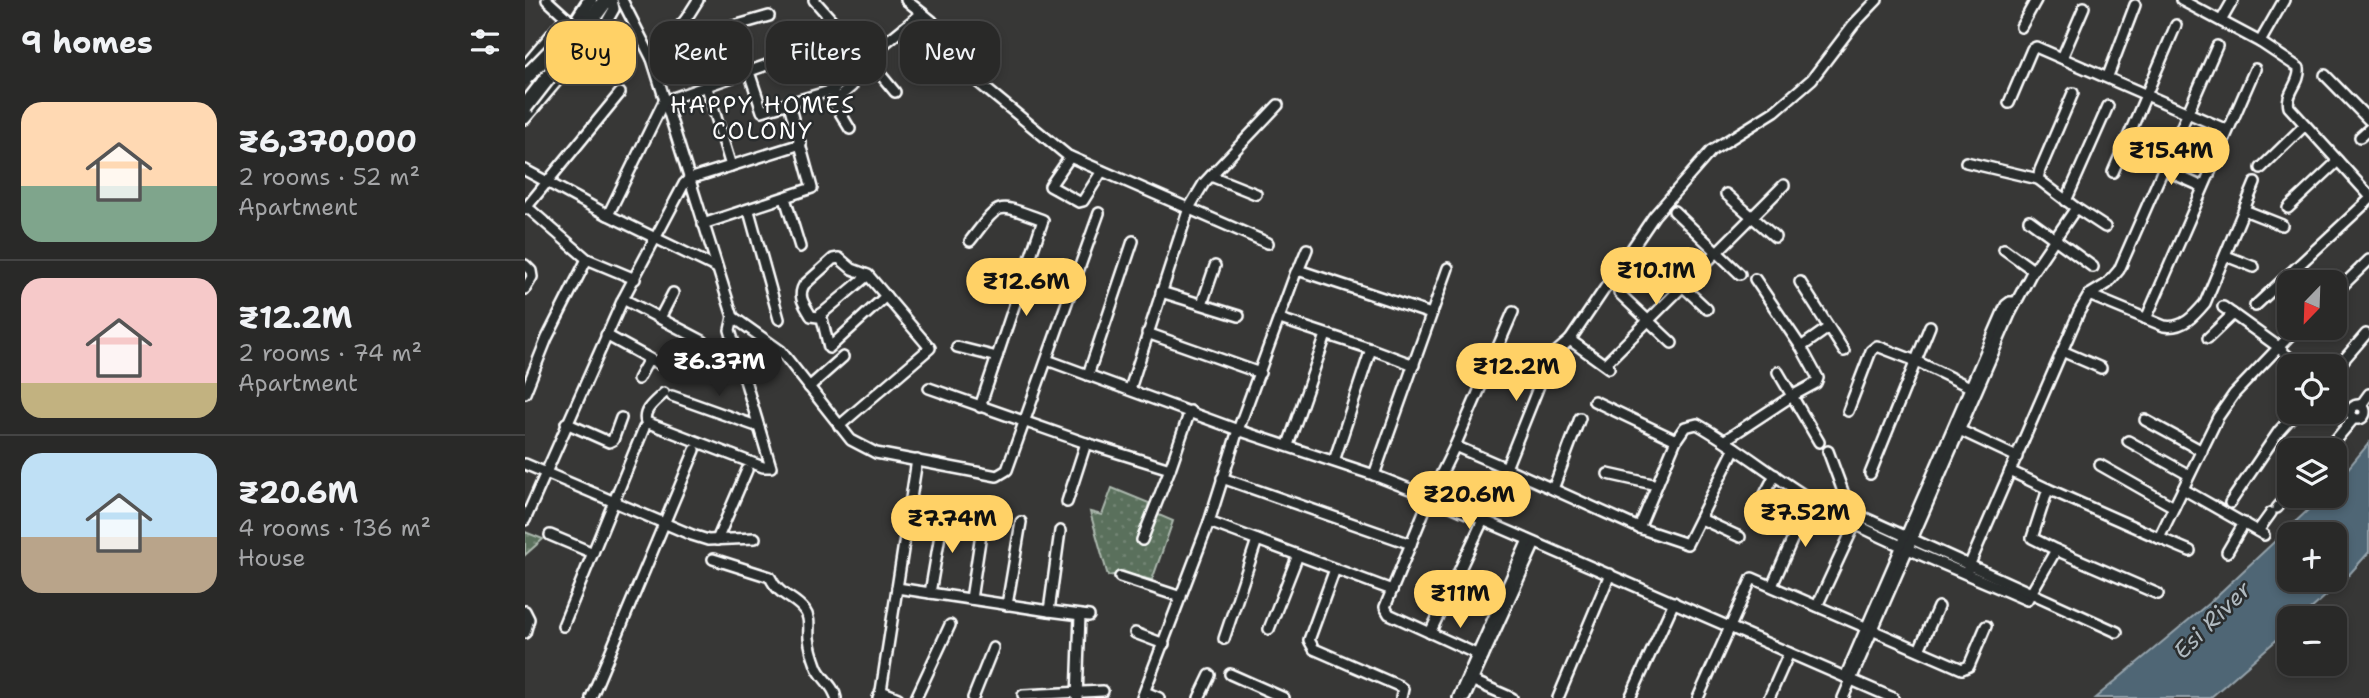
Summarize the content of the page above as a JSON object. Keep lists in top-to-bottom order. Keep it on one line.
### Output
{"districts":["HAPPY HOMES COLONY"],"water":["Esi River"],"north":"bottom left","page":{"heading":"9 homes","chip":["Buy","Rent","Filters","New"],"list":[{"name":"₹6,370,000","note":"2 rooms · 52 m² · Apartment"},{"name":"₹12.2M","note":"2 rooms · 74 m² · Apartment"},{"name":"₹20.6M","note":"4 rooms · 136 m² · House"}],"price":["₹15.4M","₹10.1M","₹12.6M","₹6.37M","₹12.2M","₹20.6M","₹7.52M","₹7.74M","₹11M"],"map_buttons":["+","−"]}}
